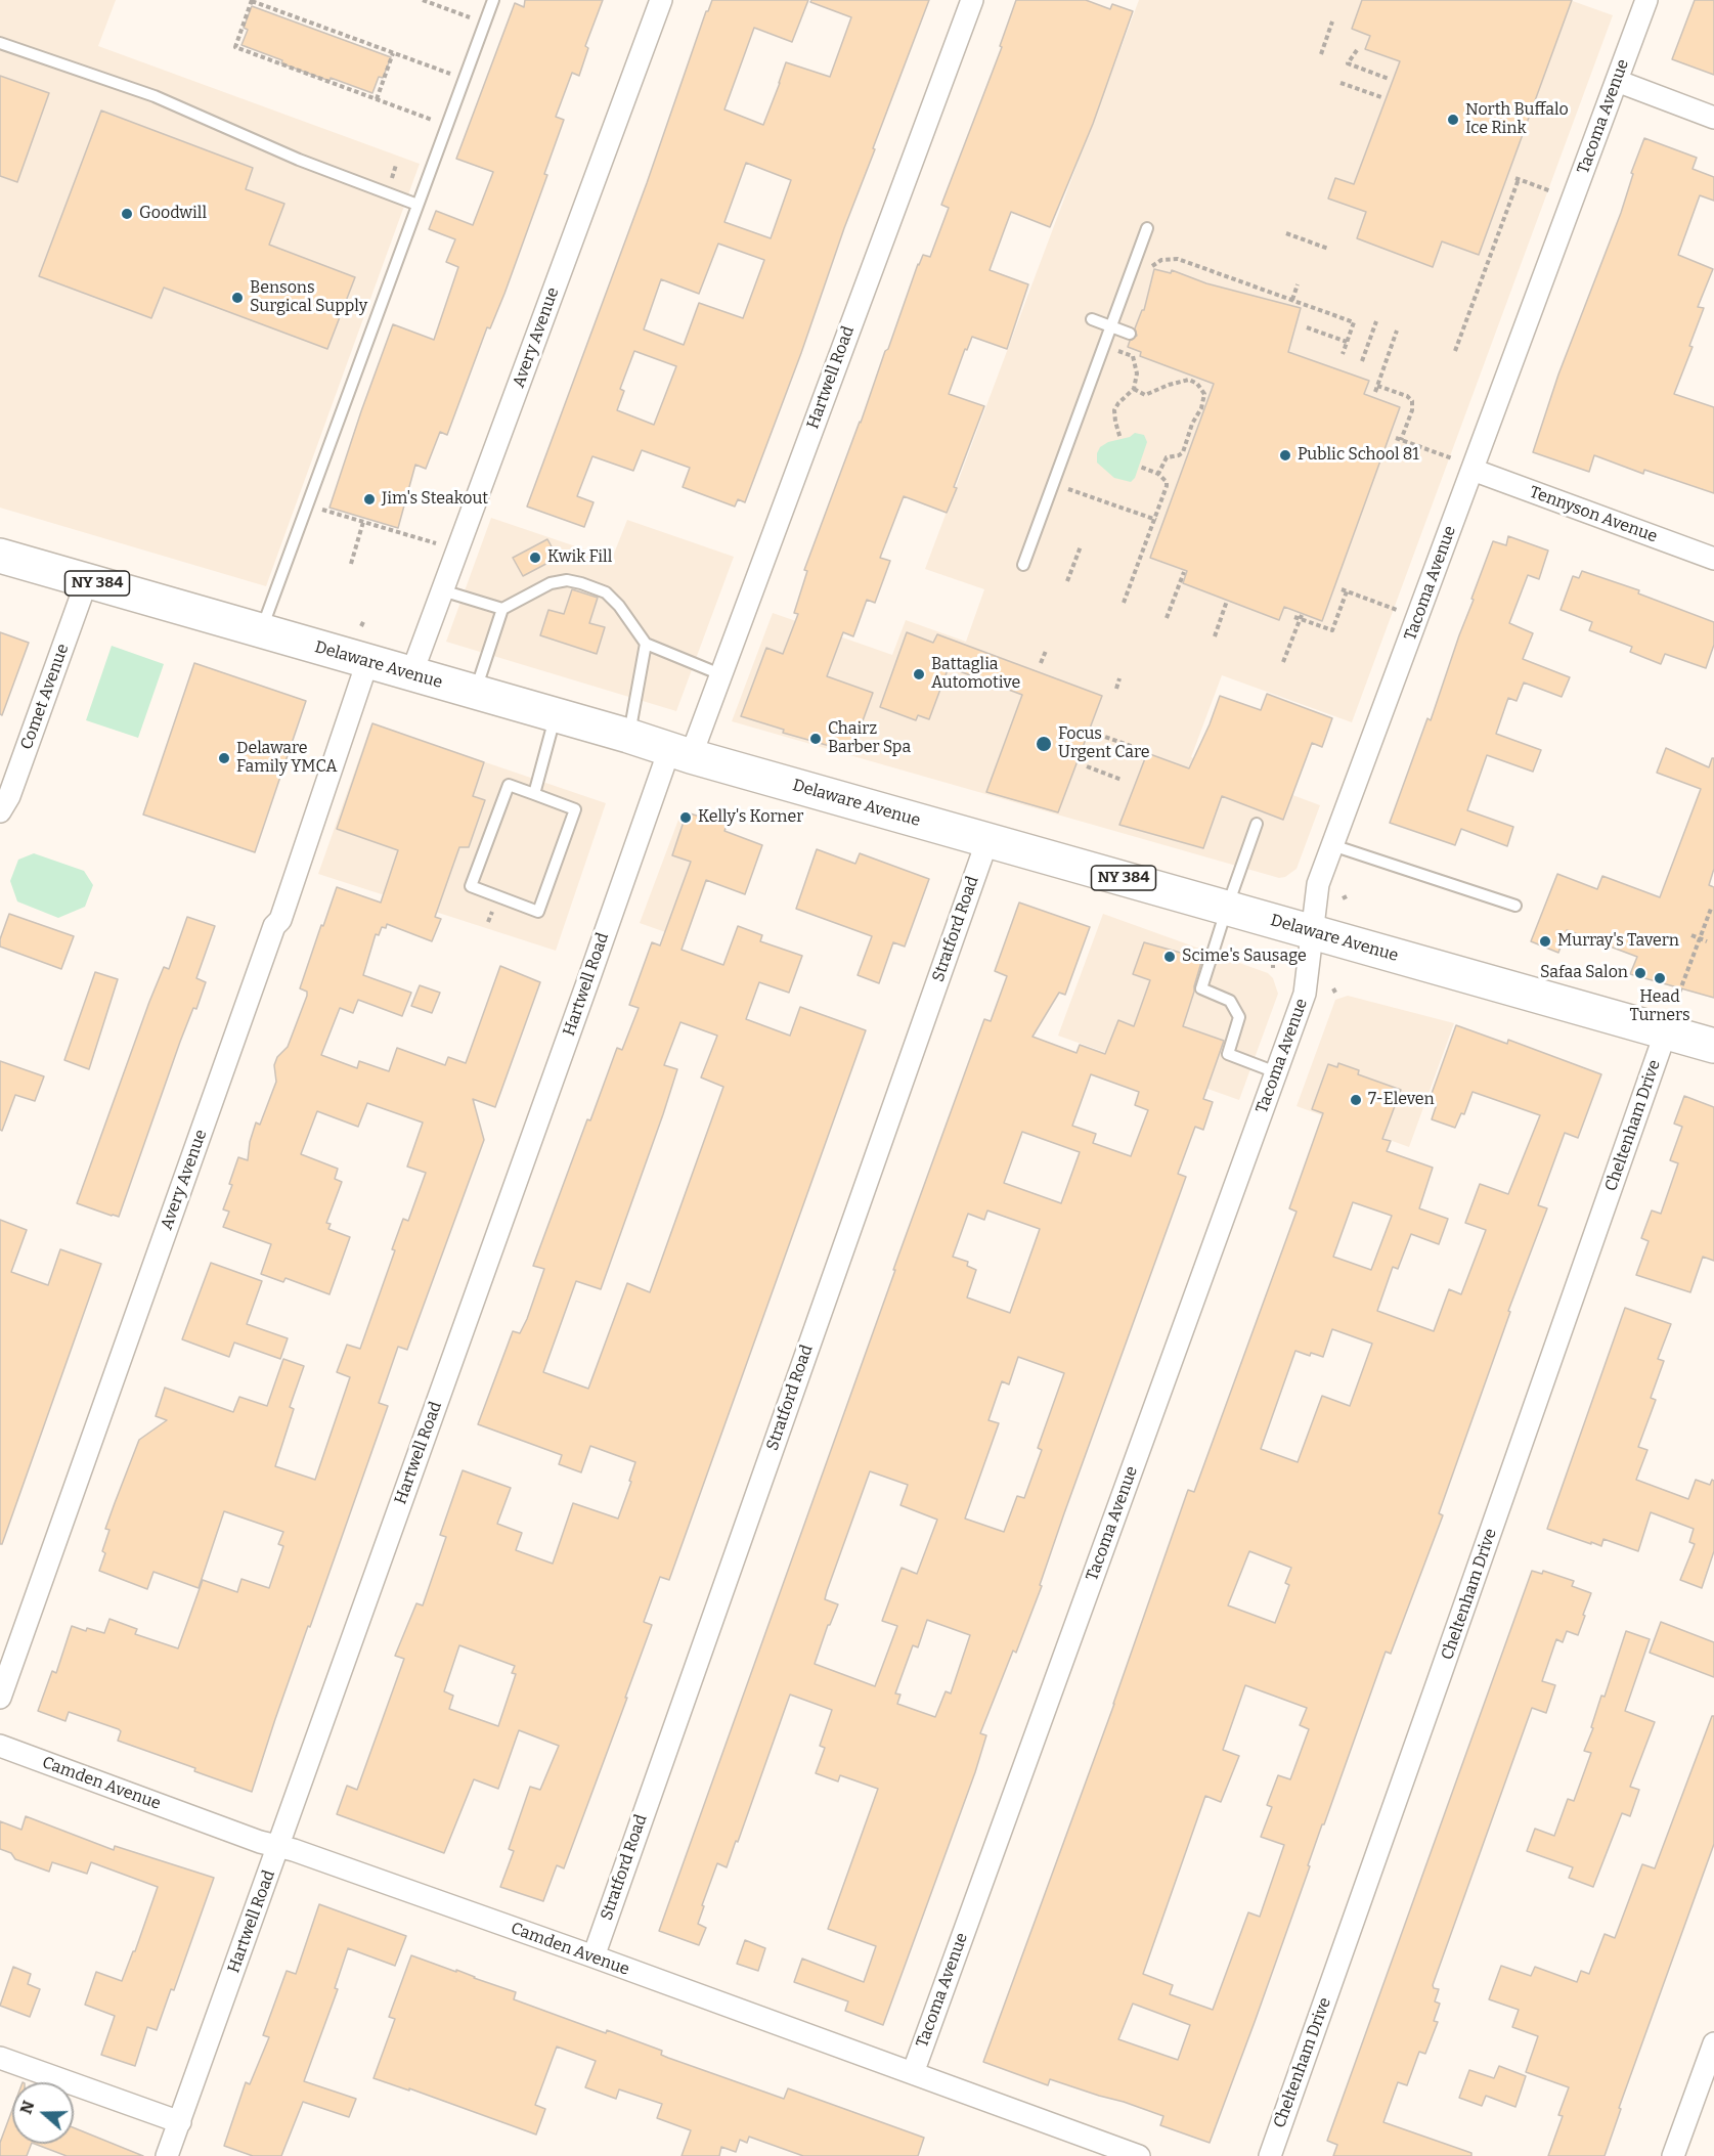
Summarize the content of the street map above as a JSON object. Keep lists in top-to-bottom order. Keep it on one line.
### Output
{"streets":{"main road":["NY 384","Delaware Avenue"],"street":["Tacoma Avenue","Avery Avenue","Hartwell Road","Tennyson Avenue","Comet Avenue","Stratford Road","Cheltenham Drive","Camden Avenue"]},"crossings":[["Tacoma Avenue","Tennyson Avenue"],["Tacoma Avenue","Delaware Avenue"],["Tacoma Avenue","Camden Avenue"],["Avery Avenue","Delaware Avenue"],["Hartwell Road","Delaware Avenue"],["Hartwell Road","Camden Avenue"],["Delaware Avenue","Comet Avenue"],["Delaware Avenue","Stratford Road"],["Delaware Avenue","Cheltenham Drive"],["Stratford Road","Camden Avenue"]],"places":["North Buffalo Ice Rink","Goodwill","Bensons Surgical Supply","Public School 81","Jim's Steakout","Kwik Fill","Battaglia Automotive","Chairz Barber Spa","Focus Urgent Care","Delaware Family YMCA","Kelly's Korner","Murray's Tavern","Scime's Sausage","Safaa Salon","Head Turners","7-Eleven"],"north":"left"}
